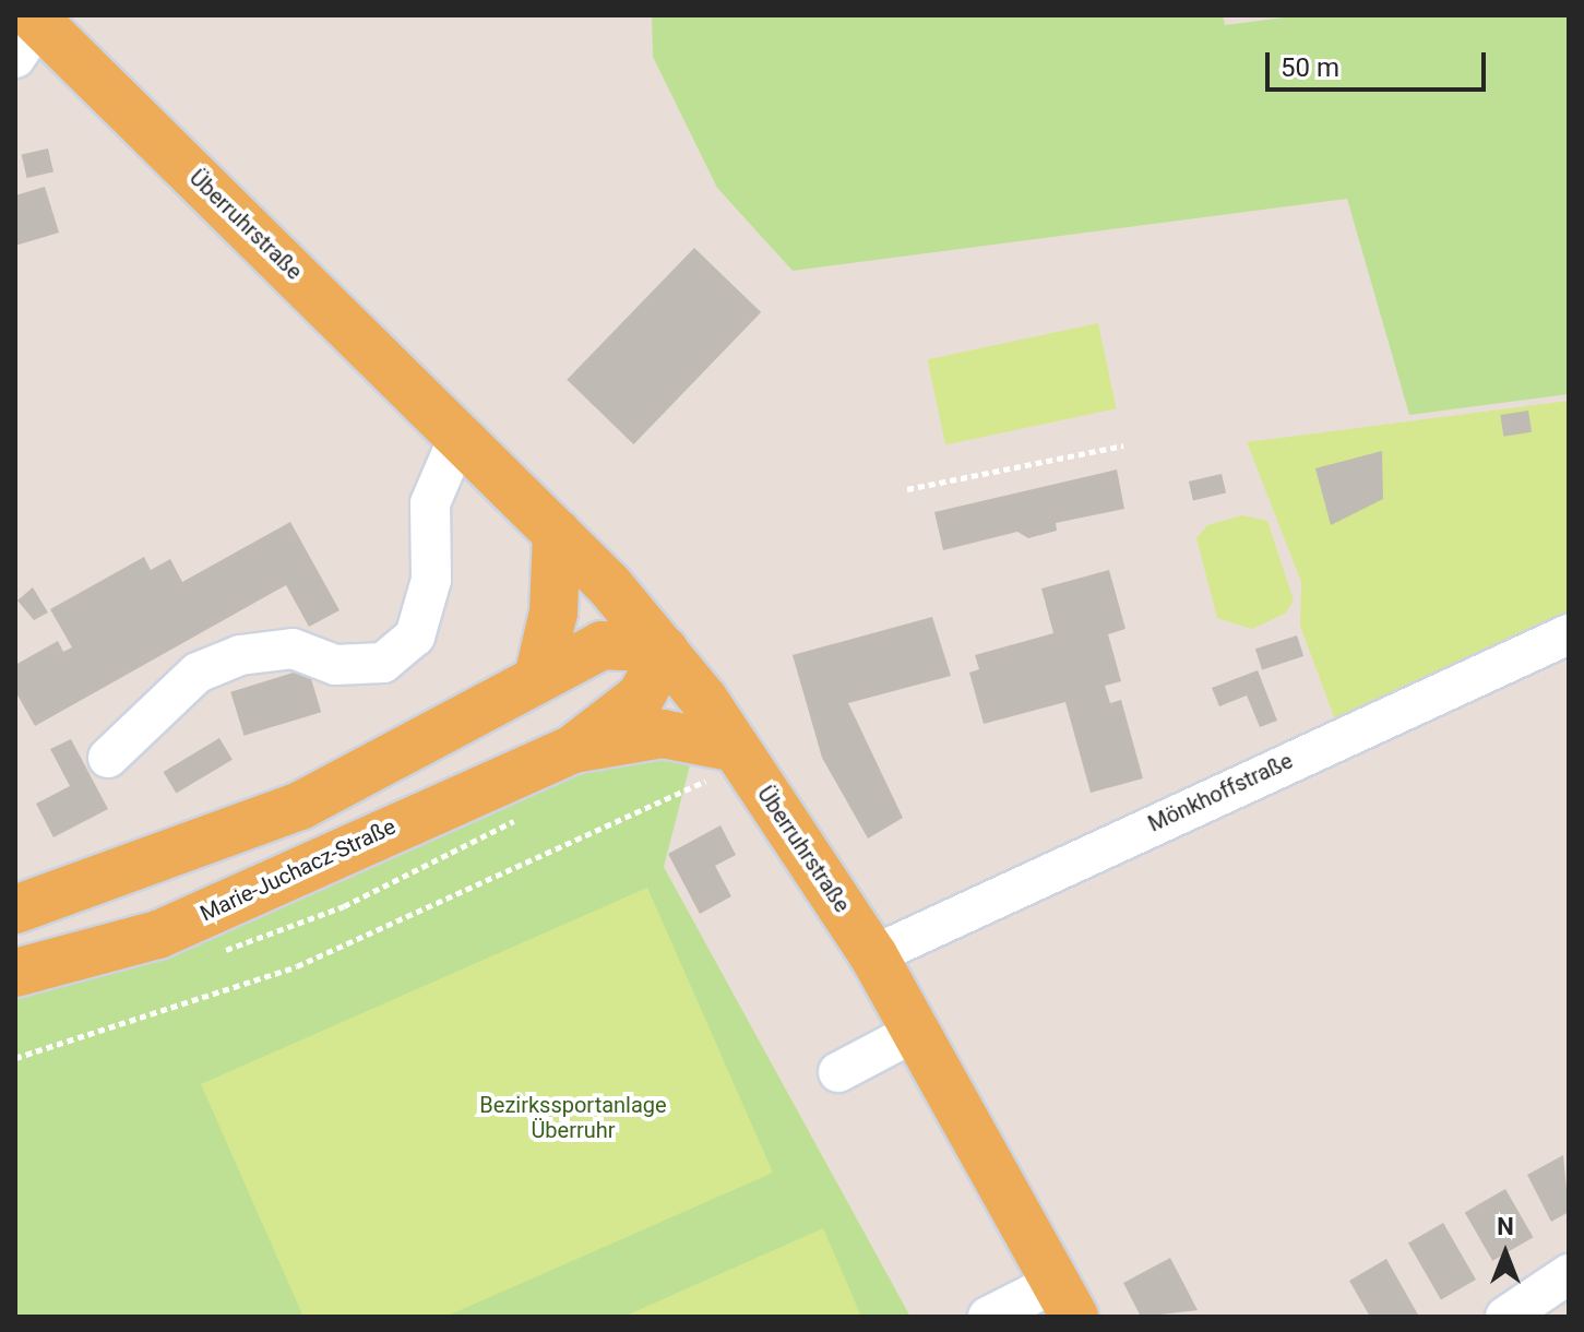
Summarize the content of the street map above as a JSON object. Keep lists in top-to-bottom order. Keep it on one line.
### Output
{"streets":{"main road":["Überruhrstraße","Marie-Juchacz-Straße"],"street":["Mönkhoffstraße"]},"crossings":[["Überruhrstraße","Mönkhoffstraße"],["Überruhrstraße","Marie-Juchacz-Straße"]],"parks":["Bezirkssportanlage Überruhr"],"scale_bar":"50 m","north":"top"}
